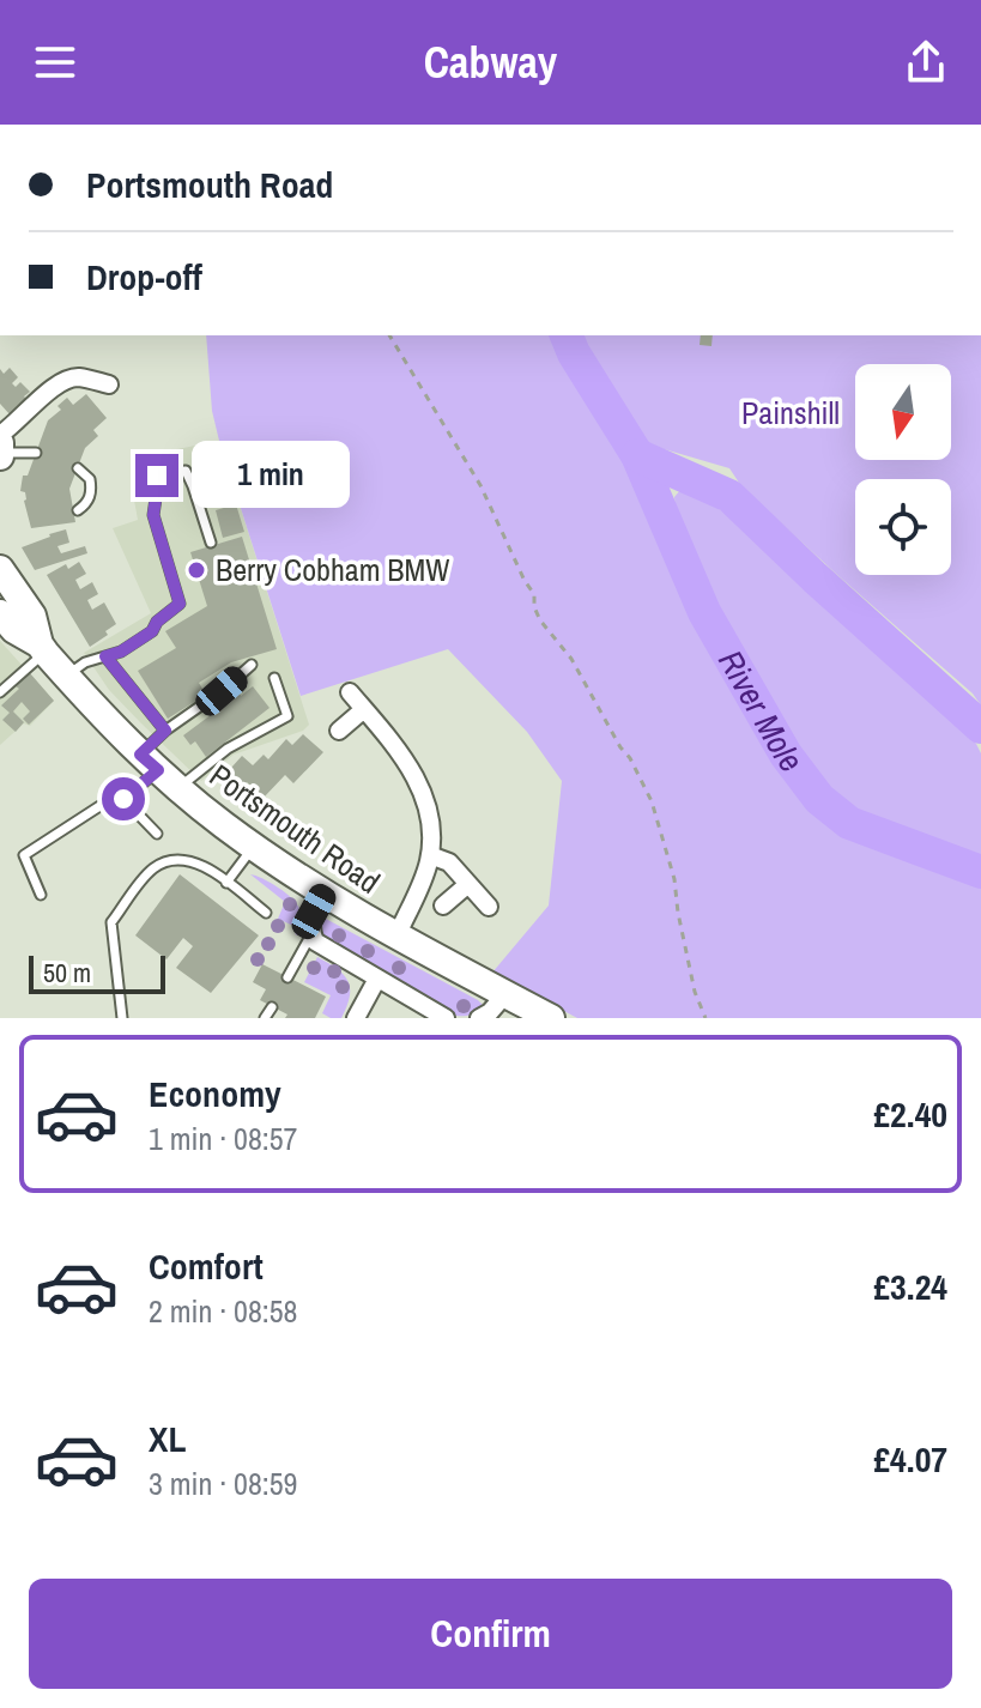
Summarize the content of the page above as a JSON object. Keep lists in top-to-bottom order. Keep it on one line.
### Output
{"streets":{"main road":["Portsmouth Road"]},"water":["River Mole"],"parks":["Painshill"],"places":["Berry Cobham BMW"],"scale_bar":"50 m","north":"bottom","page":{"header":"Cabway","banner":["Portsmouth Road","Drop-off"],"bubble":"1 min","scale":"50 m","list":[{"name":"Economy","note":"1 min · 08:57","value":"£2.40"},{"name":"Comfort","note":"2 min · 08:58","value":"£3.24"},{"name":"XL","note":"3 min · 08:59","value":"£4.07"}],"buttons":"Confirm"}}
